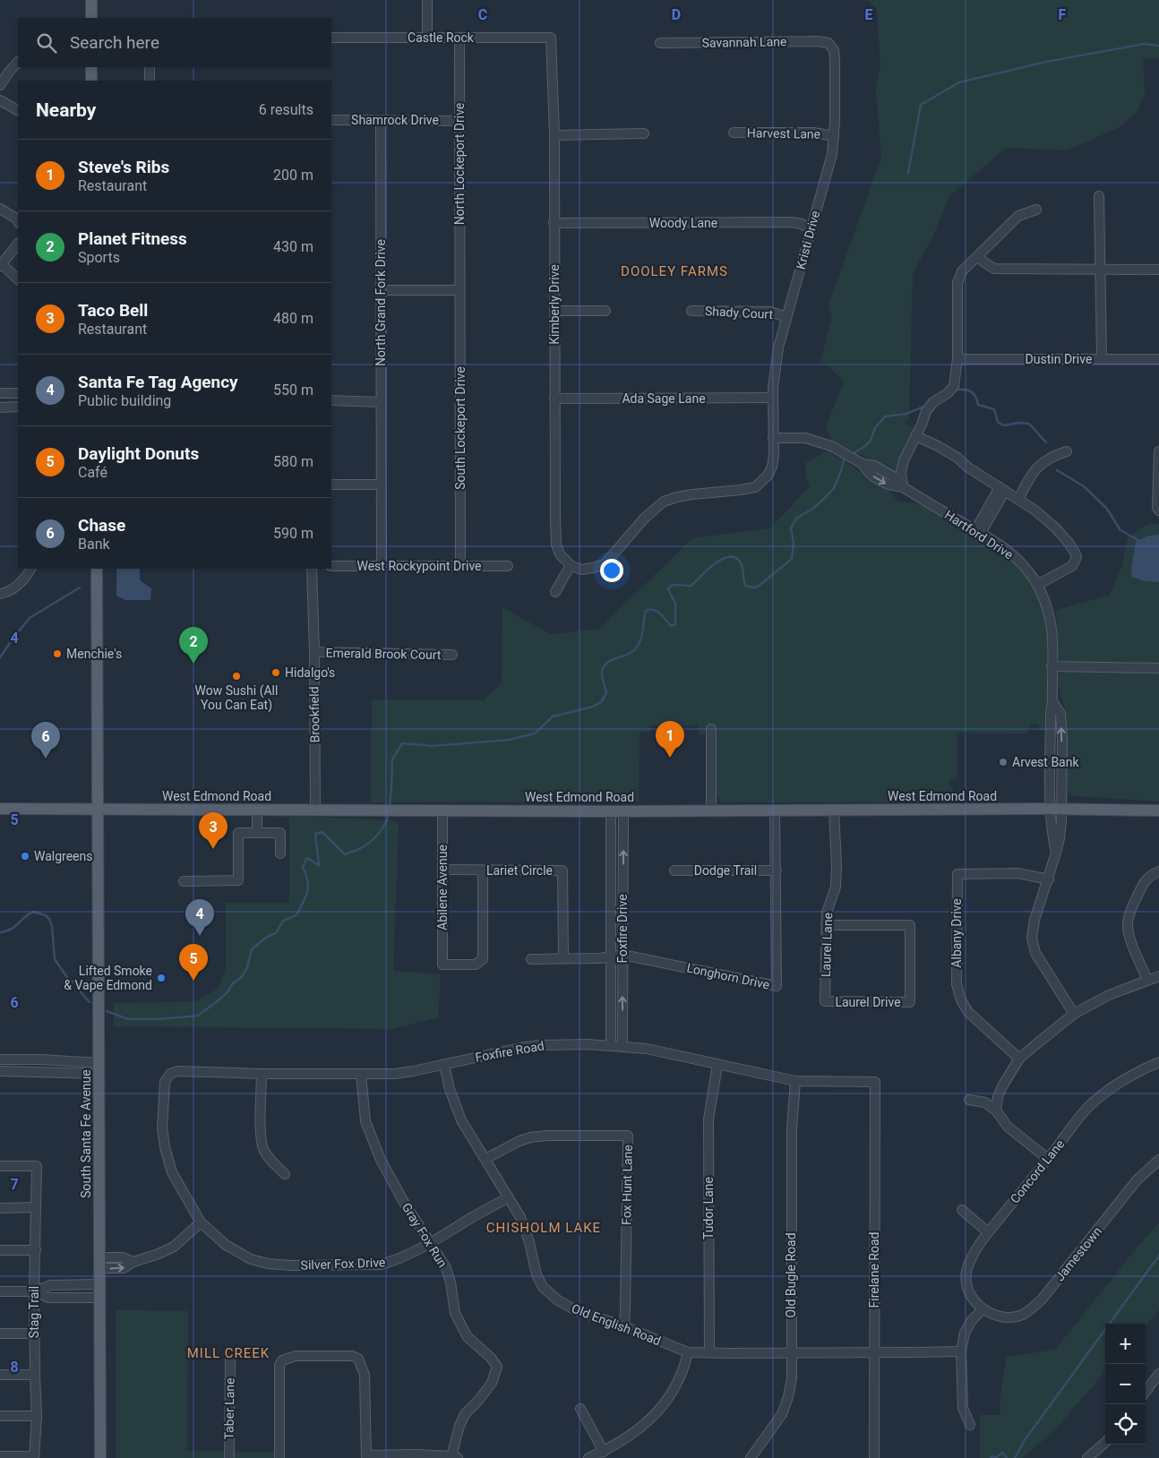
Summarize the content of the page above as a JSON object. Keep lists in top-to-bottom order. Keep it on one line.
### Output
{"streets":{"main road":["West Edmond Road","South Santa Fe Avenue"],"street":["Castle Rock","Savannah Lane","Shamrock Drive","Harvest Lane","North Lockeport Drive","Woody Lane","Kristi Drive","North Grand Fork Drive","Kimberly Drive","Shady Court","Dustin Drive","Ada Sage Lane","South Lockeport Drive","Hartford Drive","West Rockypoint Drive","Emerald Brook Court","Brookfield","Lariet Circle","Dodge Trail","Abilene Avenue","Foxfire Drive","Albany Drive","Laurel Lane","Longhorn Drive","Laurel Drive","Foxfire Road","Concord Lane","Fox Hunt Lane","Tudor Lane","Gray Fox Run","Jamestown","Silver Fox Drive","Firelane Road","Old Bugle Road","Stag Trail","Old English Road","Taber Lane"]},"crossings":[["Castle Rock","North Lockeport Drive"],["Castle Rock","Kimberly Drive"],["Savannah Lane","Kristi Drive"],["Shamrock Drive","North Lockeport Drive"],["Shamrock Drive","North Grand Fork Drive"],["Harvest Lane","Kristi Drive"],["North Lockeport Drive","South Lockeport Drive"],["Woody Lane","Kristi Drive"],["Woody Lane","Kimberly Drive"],["Kristi Drive","Kimberly Drive"],["Kristi Drive","Shady Court"],["Kristi Drive","Ada Sage Lane"],["Kristi Drive","Hartford Drive"],["North Grand Fork Drive","West Rockypoint Drive"],["Kimberly Drive","Ada Sage Lane"],["South Lockeport Drive","West Rockypoint Drive"],["Hartford Drive","West Edmond Road"],["Hartford Drive","Albany Drive"],["Emerald Brook Court","Brookfield"],["Brookfield","West Edmond Road"],["West Edmond Road","Abilene Avenue"],["West Edmond Road","Foxfire Drive"],["West Edmond Road","Laurel Lane"],["West Edmond Road","Longhorn Drive"],["West Edmond Road","South Santa Fe Avenue"],["Lariet Circle","Abilene Avenue"],["Lariet Circle","Longhorn Drive"],["Dodge Trail","Longhorn Drive"],["Foxfire Drive","Longhorn Drive"],["Foxfire Drive","Foxfire Road"],["Laurel Lane","Laurel Drive"],["Foxfire Road","Tudor Lane"],["Foxfire Road","Gray Fox Run"],["Foxfire Road","Silver Fox Drive"],["Foxfire Road","Firelane Road"],["Foxfire Road","Old Bugle Road"],["Foxfire Road","Old English Road"],["Concord Lane","Jamestown"],["Fox Hunt Lane","Old English Road"],["Tudor Lane","Old English Road"],["Gray Fox Run","Silver Fox Drive"],["Silver Fox Drive","Old English Road"],["Firelane Road","Old English Road"],["Old Bugle Road","Old English Road"]],"districts":["DOOLEY FARMS","CHISHOLM LAKE","MILL CREEK"],"places":["Menchie's","Hidalgo's","Wow Sushi (All You Can Eat)","Arvest Bank","Walgreens","Lifted Smoke & Vape Edmond"],"page":{"search":"Search here","heading":["Nearby","6 results"],"list":[{"mark":"1","name":"Steve's Ribs","note":"Restaurant","value":"200 m"},{"mark":"2","name":"Planet Fitness","note":"Sports","value":"430 m"},{"mark":"3","name":"Taco Bell","note":"Restaurant","value":"480 m"},{"mark":"4","name":"Santa Fe Tag Agency","note":"Public building","value":"550 m"},{"mark":"5","name":"Daylight Donuts","note":"Café","value":"580 m"},{"mark":"6","name":"Chase","note":"Bank","value":"590 m"}],"pins":["2","1","6","3","4","5"],"map_buttons":["+","−"]},"grid":{"columns":["C","D","E","F"],"rows":["4","5","6","7","8"]}}
